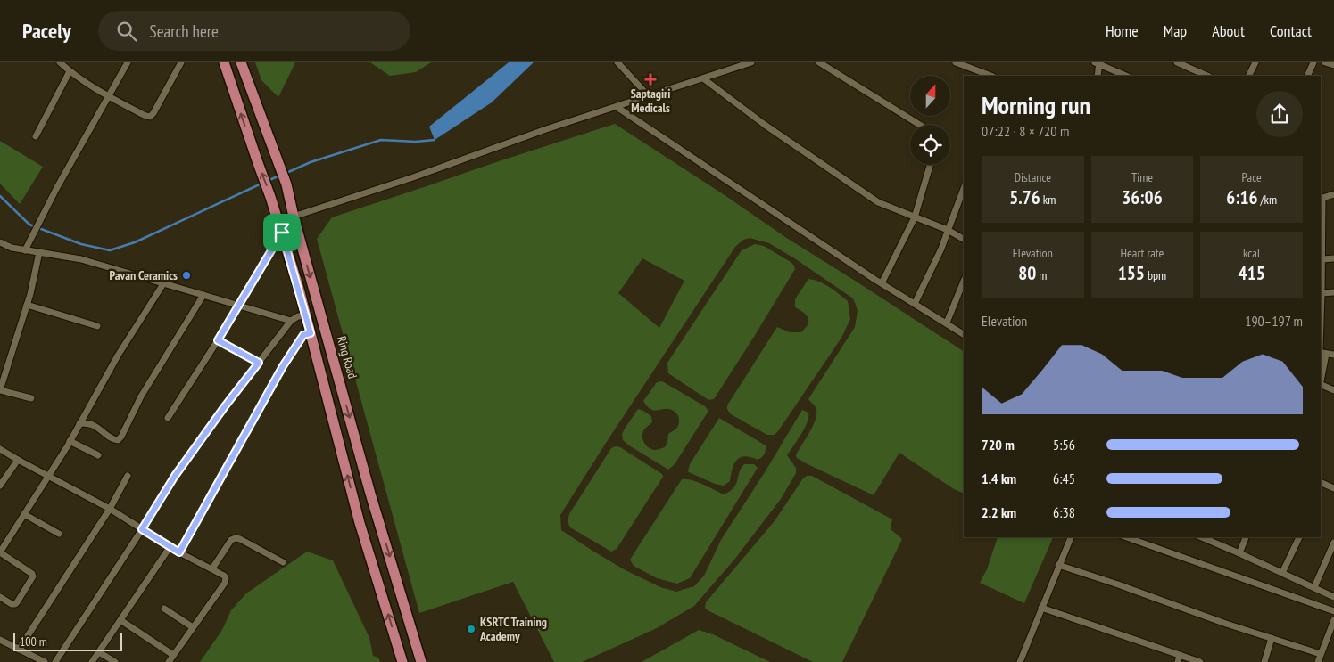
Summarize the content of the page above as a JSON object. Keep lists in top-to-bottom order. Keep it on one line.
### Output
{"streets":{"main road":["Ring Road"]},"places":{"health":["Saptagiri Medicals"],"other":["Pavan Ceramics","KSRTC Training Academy"]},"scale_bar":"100 m","north":"top","page":{"header":"Pacely","search":"Search here","nav":["Home","Map","About","Contact"],"heading":["Morning run","07:22 · 8 × 720 m"],"stats":[["Distance","5.76 km"],["Time","36:06"],["Pace","6:16 /km"],["Elevation","80 m"],["Heart rate","155 bpm"],["kcal","415"]],"chart":["Elevation","190–197 m"],"list":[{"name":"720 m","note":"5:56"},{"name":"1.4 km","note":"6:45"},{"name":"2.2 km","note":"6:38"}],"scale":"100 m"}}
